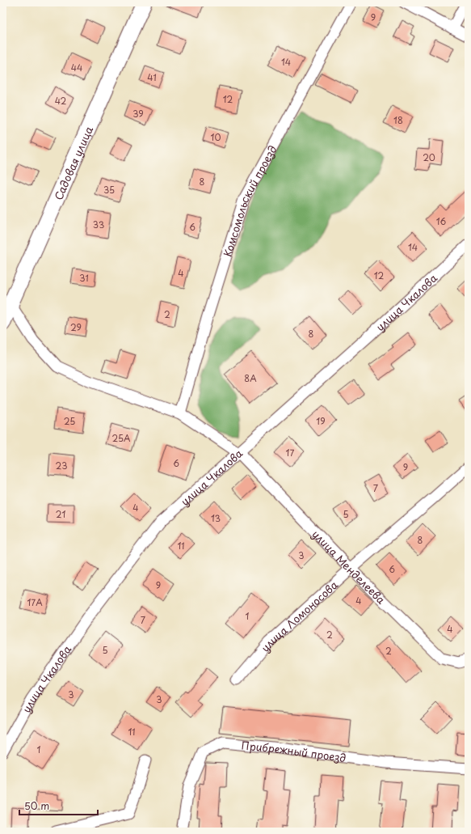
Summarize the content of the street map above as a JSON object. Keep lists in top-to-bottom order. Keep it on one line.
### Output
{"streets":{"street":["Садовая улица","Комсомольский проезд","улица Чкалова","улица Менделеева","улица Ломоносова","Прибрежный проезд"]},"crossings":[["Садовая улица","улица Менделеева"],["Комсомольский проезд","улица Менделеева"],["улица Чкалова","улица Менделеева"],["улица Менделеева","улица Ломоносова"]],"house_numbers":["9","14","44","41","12","42","39","18","10","20","8","35","16","33","6","14","4","12","31","2","29","8","8А","25","19","25А","17","6","23","9","7","4","21","5","13","8","11","3","6","9","4","17А","1","7","4","2","5","2","3","3","11","1"],"scale_bar":"50 m"}
